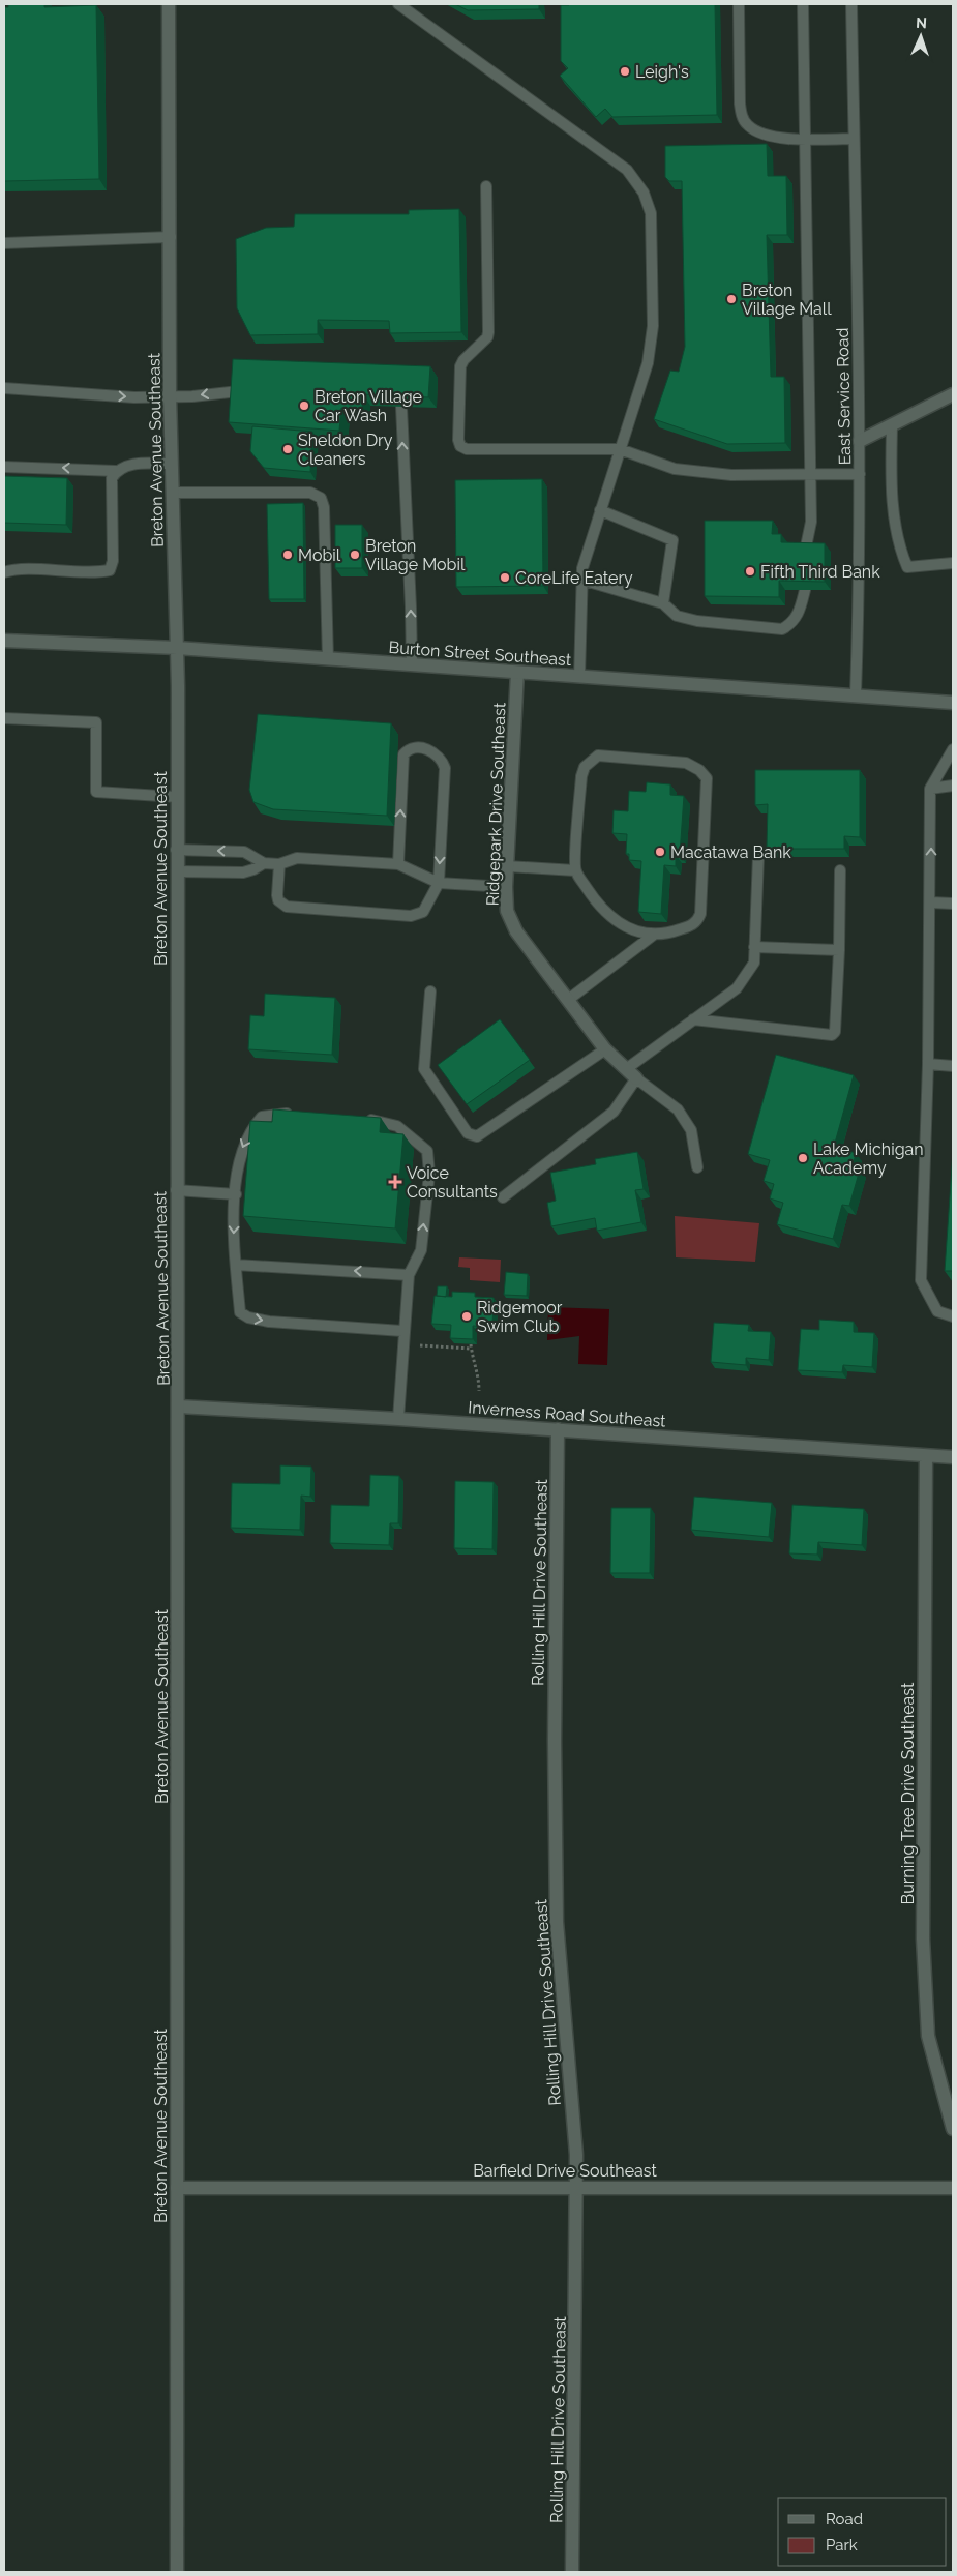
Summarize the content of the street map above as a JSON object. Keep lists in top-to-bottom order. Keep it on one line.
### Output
{"streets":{"street":["Breton Avenue Southeast","Burton Street Southeast","Ridgepark Drive Southeast","Inverness Road Southeast","Rolling Hill Drive Southeast","Burning Tree Drive Southeast","Barfield Drive Southeast"],"lane":["East Service Road"]},"crossings":[["East Service Road","Burton Street Southeast"],["Breton Avenue Southeast","Burton Street Southeast"],["Breton Avenue Southeast","Inverness Road Southeast"],["Breton Avenue Southeast","Barfield Drive Southeast"],["Burton Street Southeast","Ridgepark Drive Southeast"],["Inverness Road Southeast","Rolling Hill Drive Southeast"],["Inverness Road Southeast","Burning Tree Drive Southeast"],["Rolling Hill Drive Southeast","Barfield Drive Southeast"]],"places":{"other":["Leigh's","Breton Village Mall","Breton Village Car Wash","Sheldon Dry Cleaners","Mobil","Breton Village Mobil","Fifth Third Bank","CoreLife Eatery","Macatawa Bank","Lake Michigan Academy","Ridgemoor Swim Club"],"health":["Voice Consultants"]},"legend":["Road","Park"],"north":"top"}
